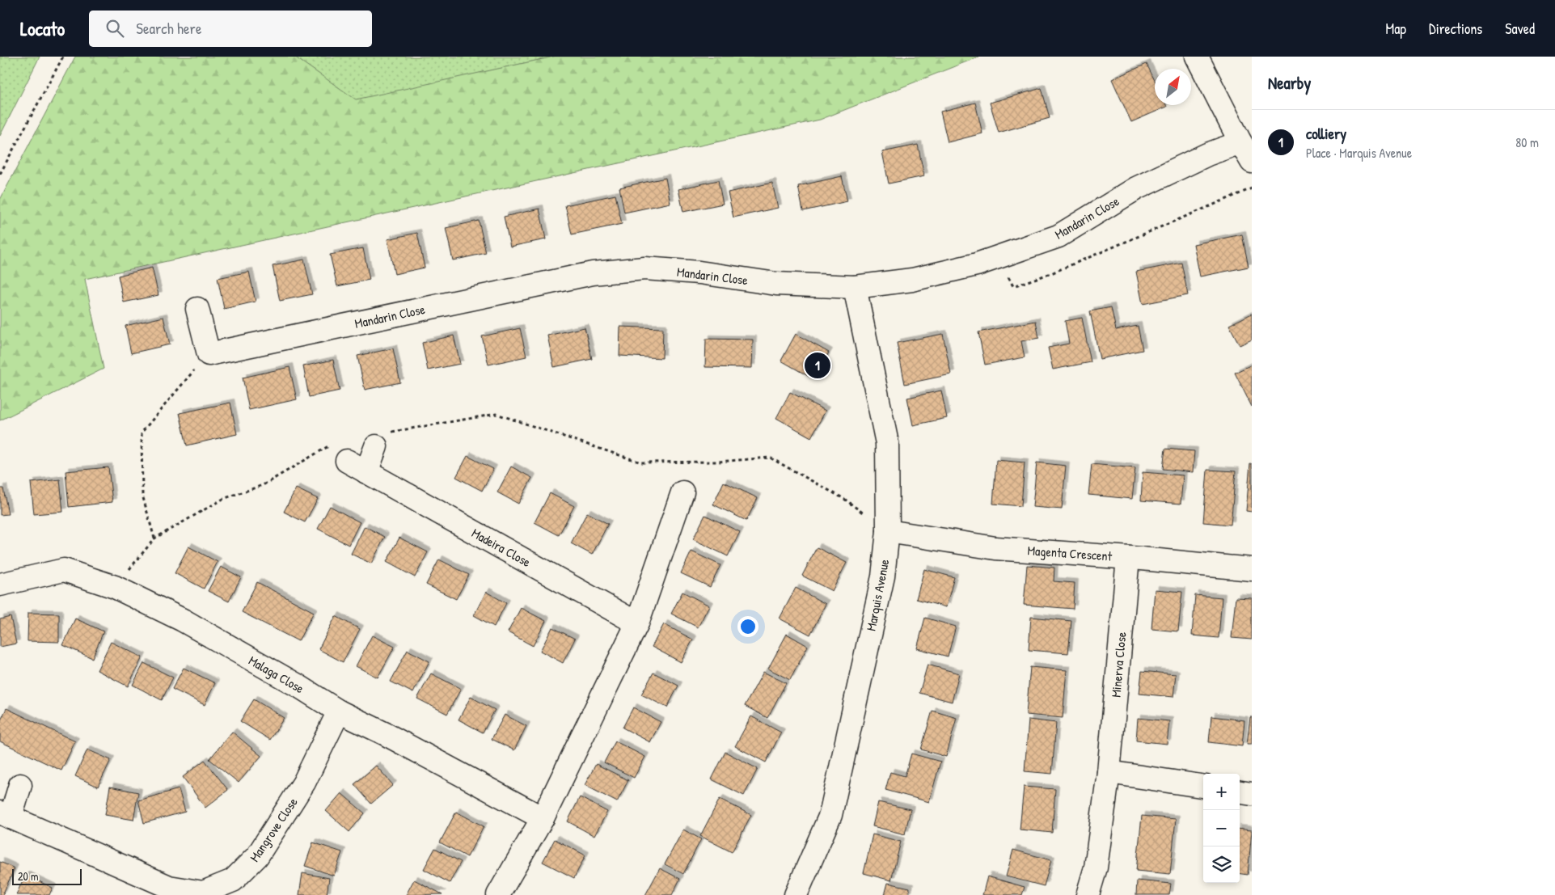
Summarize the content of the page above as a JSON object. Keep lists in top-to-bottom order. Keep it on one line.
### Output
{"streets":{"street":["Mandarin Close","Madeira Close","Magenta Crescent","Marquis Avenue","Minerva Close","Malaga Close","Mangrove Close"]},"crossings":[["Mandarin Close","Marquis Avenue"],["Magenta Crescent","Marquis Avenue"],["Magenta Crescent","Minerva Close"],["Malaga Close","Mangrove Close"]],"scale_bar":"20 m","north":"top right","page":{"header":"Locato","search":"Search here","nav":["Map","Directions","Saved"],"heading":"Nearby","list":[{"mark":"1","name":"colliery","note":"Place · Marquis Avenue","value":"80 m"}],"pins":"1","map_buttons":["+","−"],"scale":"20 m"}}
